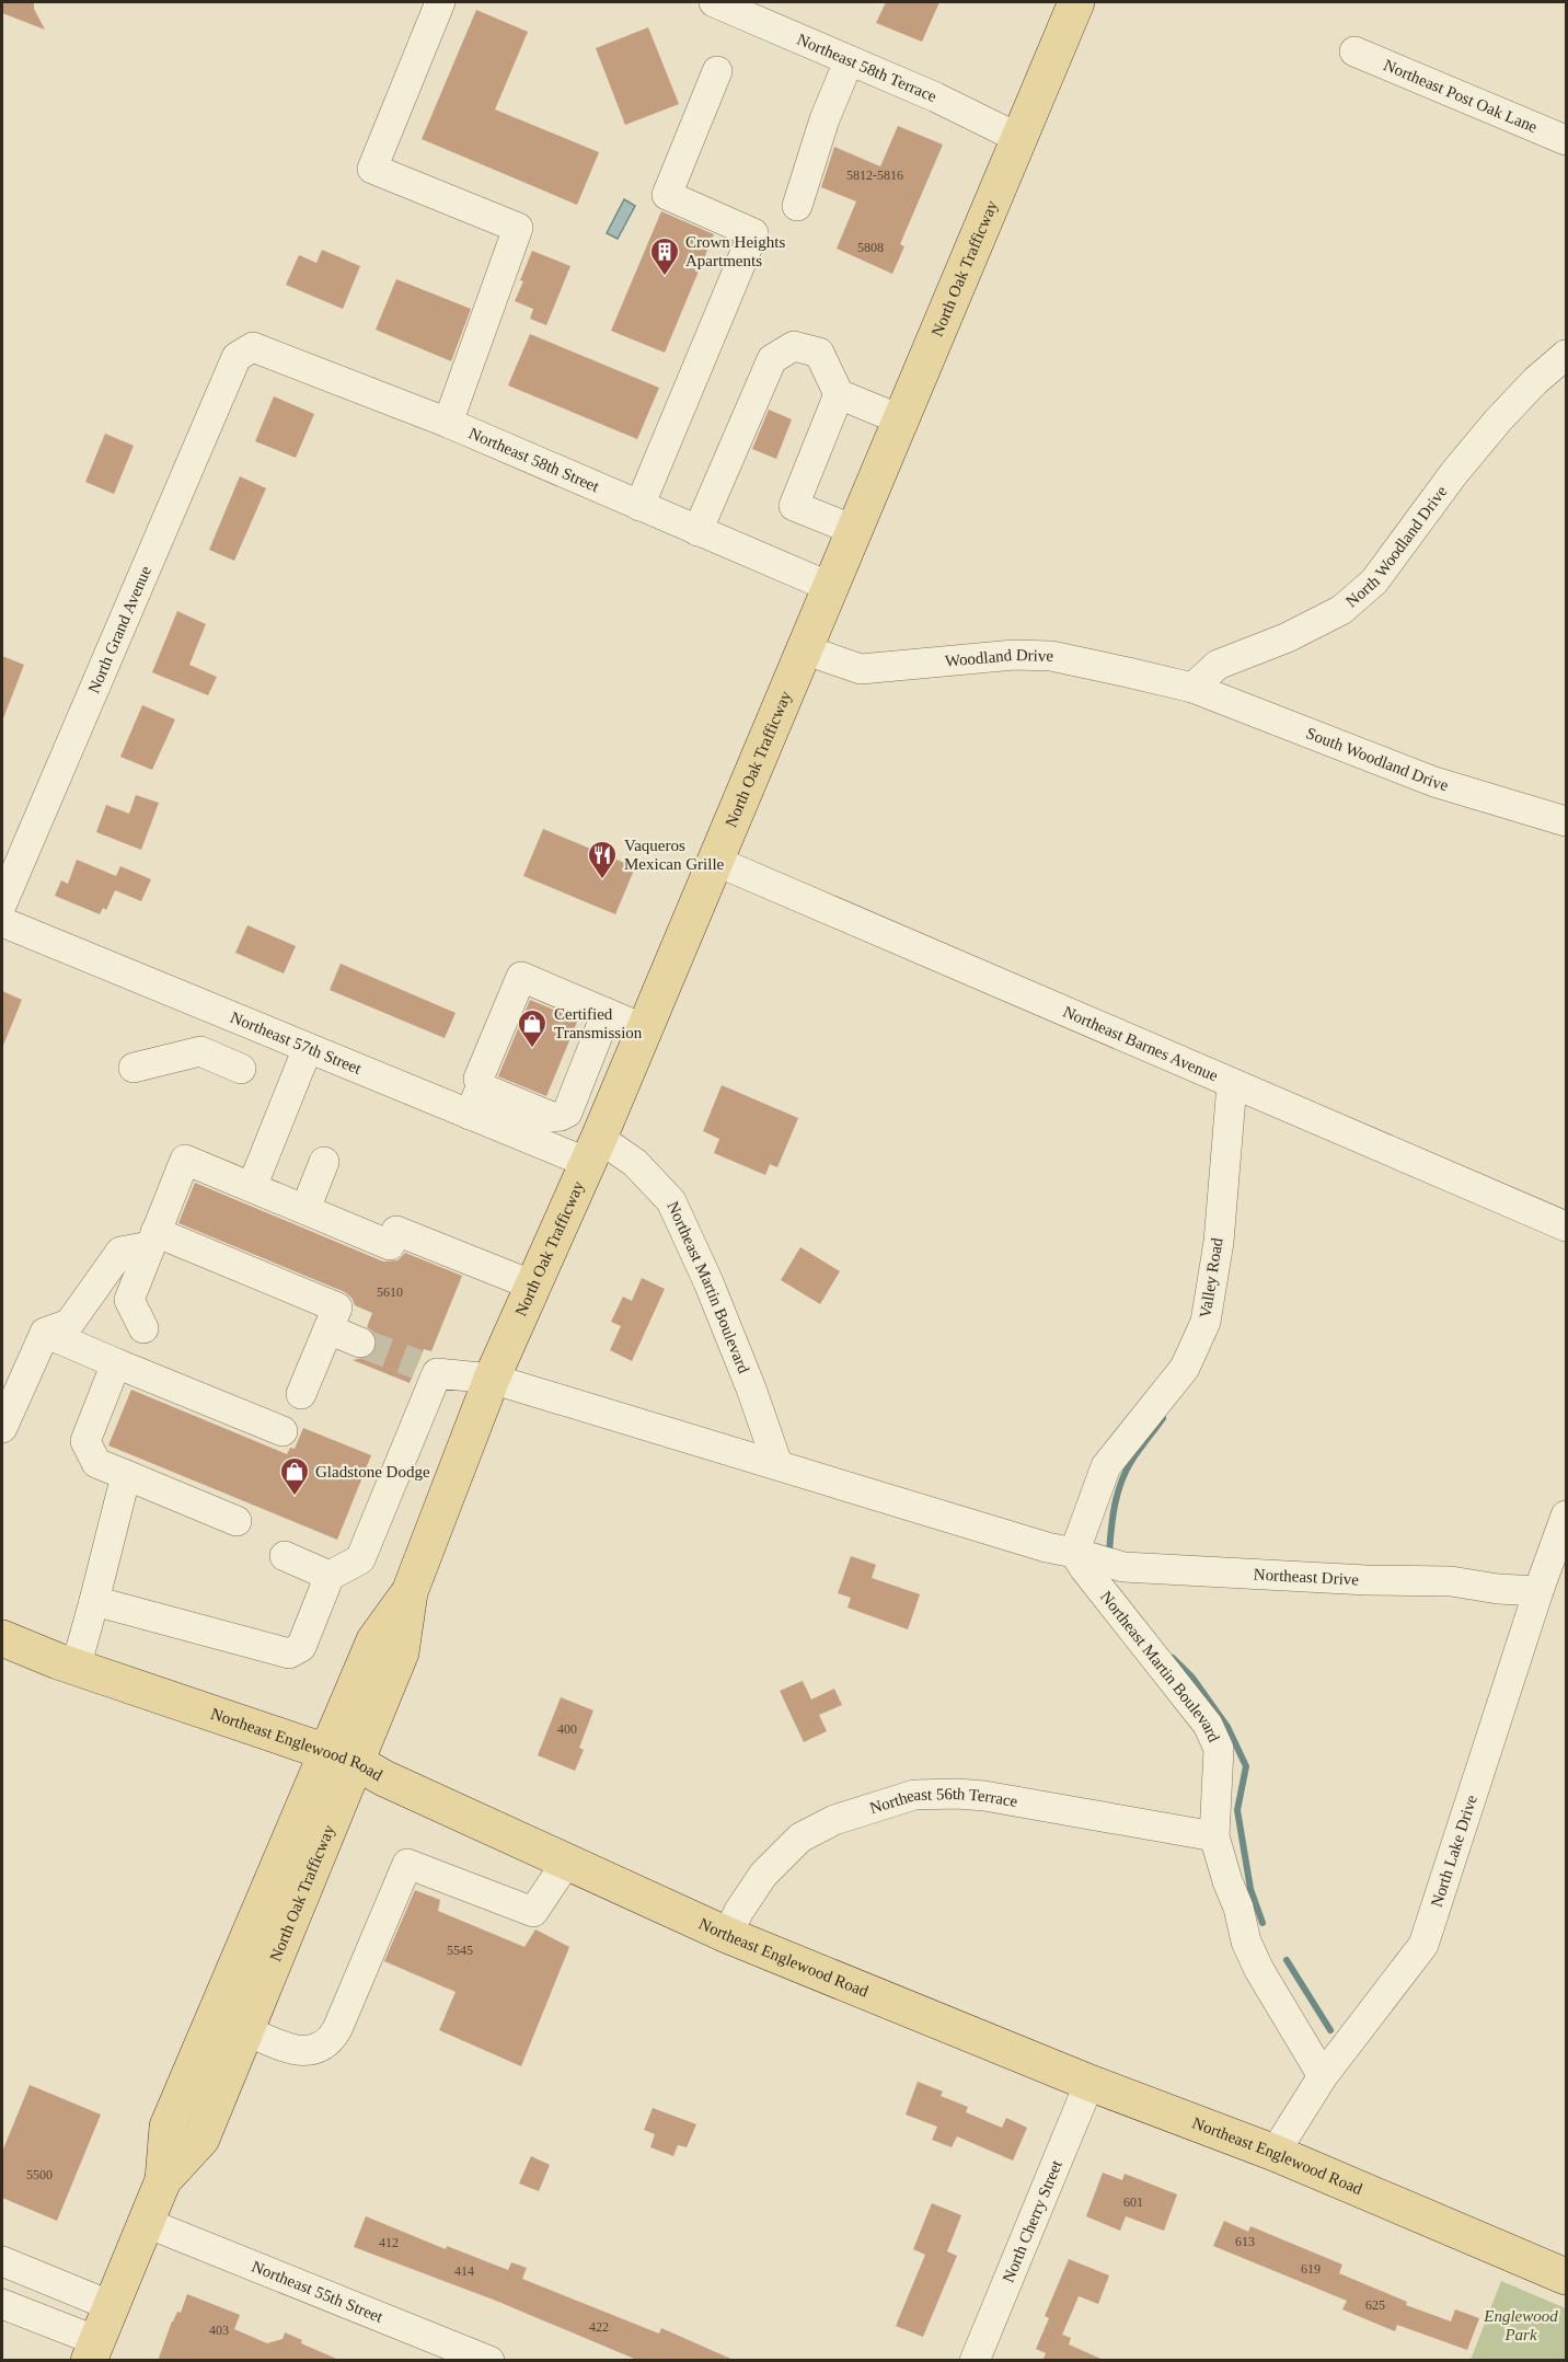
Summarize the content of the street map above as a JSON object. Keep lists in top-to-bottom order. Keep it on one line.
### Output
{"streets":{"main road":["North Oak Trafficway","Northeast Englewood Road"],"street":["Northeast 58th Terrace","Northeast Post Oak Lane","Northeast 58th Street","North Woodland Drive","North Grand Avenue","Woodland Drive","South Woodland Drive","Northeast 57th Street","Northeast Barnes Avenue","Valley Road","Northeast Martin Boulevard","Northeast Drive","Northeast 56th Terrace","North Lake Drive","North Cherry Street","Northeast 55th Street"]},"crossings":[["Northeast 58th Terrace","North Oak Trafficway"],["North Oak Trafficway","Northeast 58th Street"],["North Oak Trafficway","Woodland Drive"],["North Oak Trafficway","Northeast 57th Street"],["North Oak Trafficway","Northeast Barnes Avenue"],["North Oak Trafficway","Northeast Martin Boulevard"],["North Oak Trafficway","Northeast Englewood Road"],["North Oak Trafficway","Northeast 55th Street"],["Northeast 58th Street","North Grand Avenue"],["North Woodland Drive","Woodland Drive"],["North Woodland Drive","South Woodland Drive"],["Woodland Drive","South Woodland Drive"],["Northeast 57th Street","Northeast Martin Boulevard"],["Northeast Barnes Avenue","Valley Road"],["Valley Road","Northeast Martin Boulevard"],["Valley Road","Northeast Drive"],["Northeast Martin Boulevard","Northeast Drive"],["Northeast Martin Boulevard","Northeast 56th Terrace"],["Northeast Martin Boulevard","North Lake Drive"],["Northeast Drive","North Lake Drive"],["Northeast Englewood Road","Northeast 56th Terrace"],["Northeast Englewood Road","North Lake Drive"],["Northeast Englewood Road","North Cherry Street"]],"parks":["Englewood Park"],"places":{"building":["Crown Heights Apartments"],"restaurant":["Vaqueros Mexican Grille"],"shop":["Certified Transmission","Gladstone Dodge"]},"house_numbers":["5812-5816","5808","5610","400","5545","5500","601","613","412","619","414","625","422","403"]}
